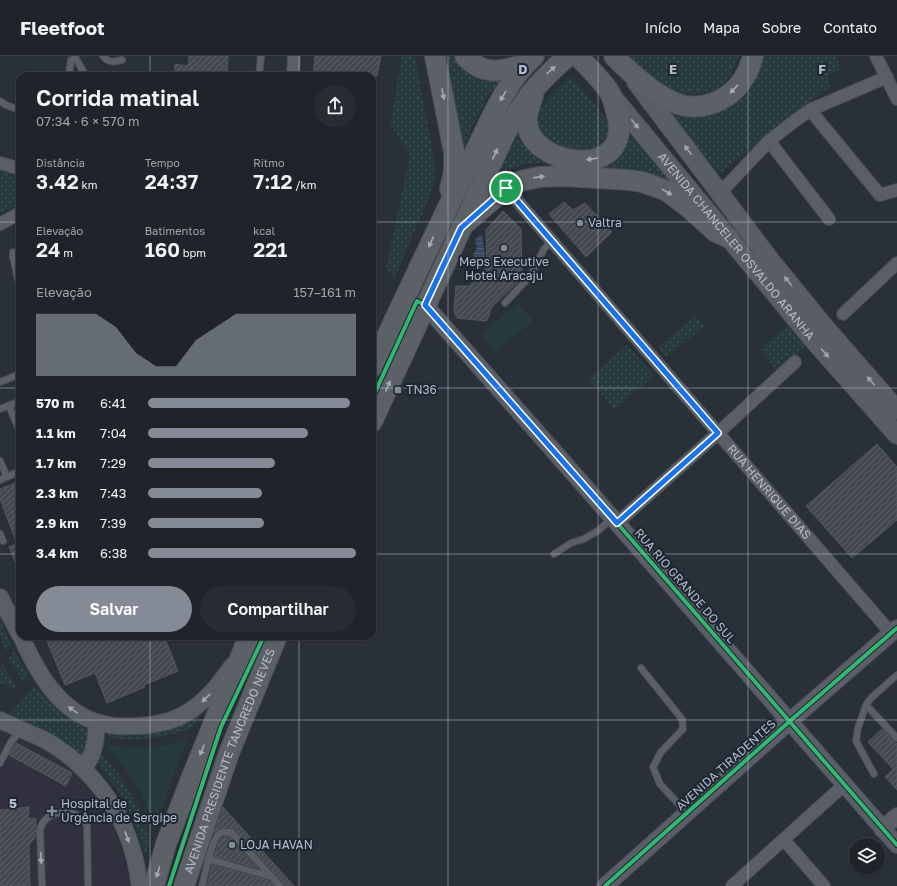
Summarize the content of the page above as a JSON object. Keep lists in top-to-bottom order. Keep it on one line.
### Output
{"streets":{"main road":["AVENIDA CHANCELER OSVALDO ARANHA","AVENIDA PRESIDENTE TANCREDO NEVES"],"street":["RUA HENRIQUE DIAS","RUA RIO GRANDE DO SUL","AVENIDA TIRADENTES"]},"crossings":[["RUA HENRIQUE DIAS","AVENIDA TIRADENTES"],["RUA RIO GRANDE DO SUL","AVENIDA TIRADENTES"]],"places":{"other":["Valtra","Meps Executive Hotel Aracaju","LOJA HAVAN"],"transit":["TN36"],"health":["Hospital de Urgência de Sergipe"]},"page":{"header":"Fleetfoot","nav":["Início","Mapa","Sobre","Contato"],"heading":["Corrida matinal","07:34 · 6 × 570 m"],"stats":[["Distância","3.42 km"],["Tempo","24:37"],["Ritmo","7:12 /km"],["Elevação","24 m"],["Batimentos","160 bpm"],["kcal","221"]],"chart":["Elevação","157–161 m"],"list":[{"name":"570 m","note":"6:41"},{"name":"1.1 km","note":"7:04"},{"name":"1.7 km","note":"7:29"},{"name":"2.3 km","note":"7:43"},{"name":"2.9 km","note":"7:39"},{"name":"3.4 km","note":"6:38"}],"buttons":["Salvar","Compartilhar"]},"grid":{"columns":["D","E","F"],"rows":["5"]}}
